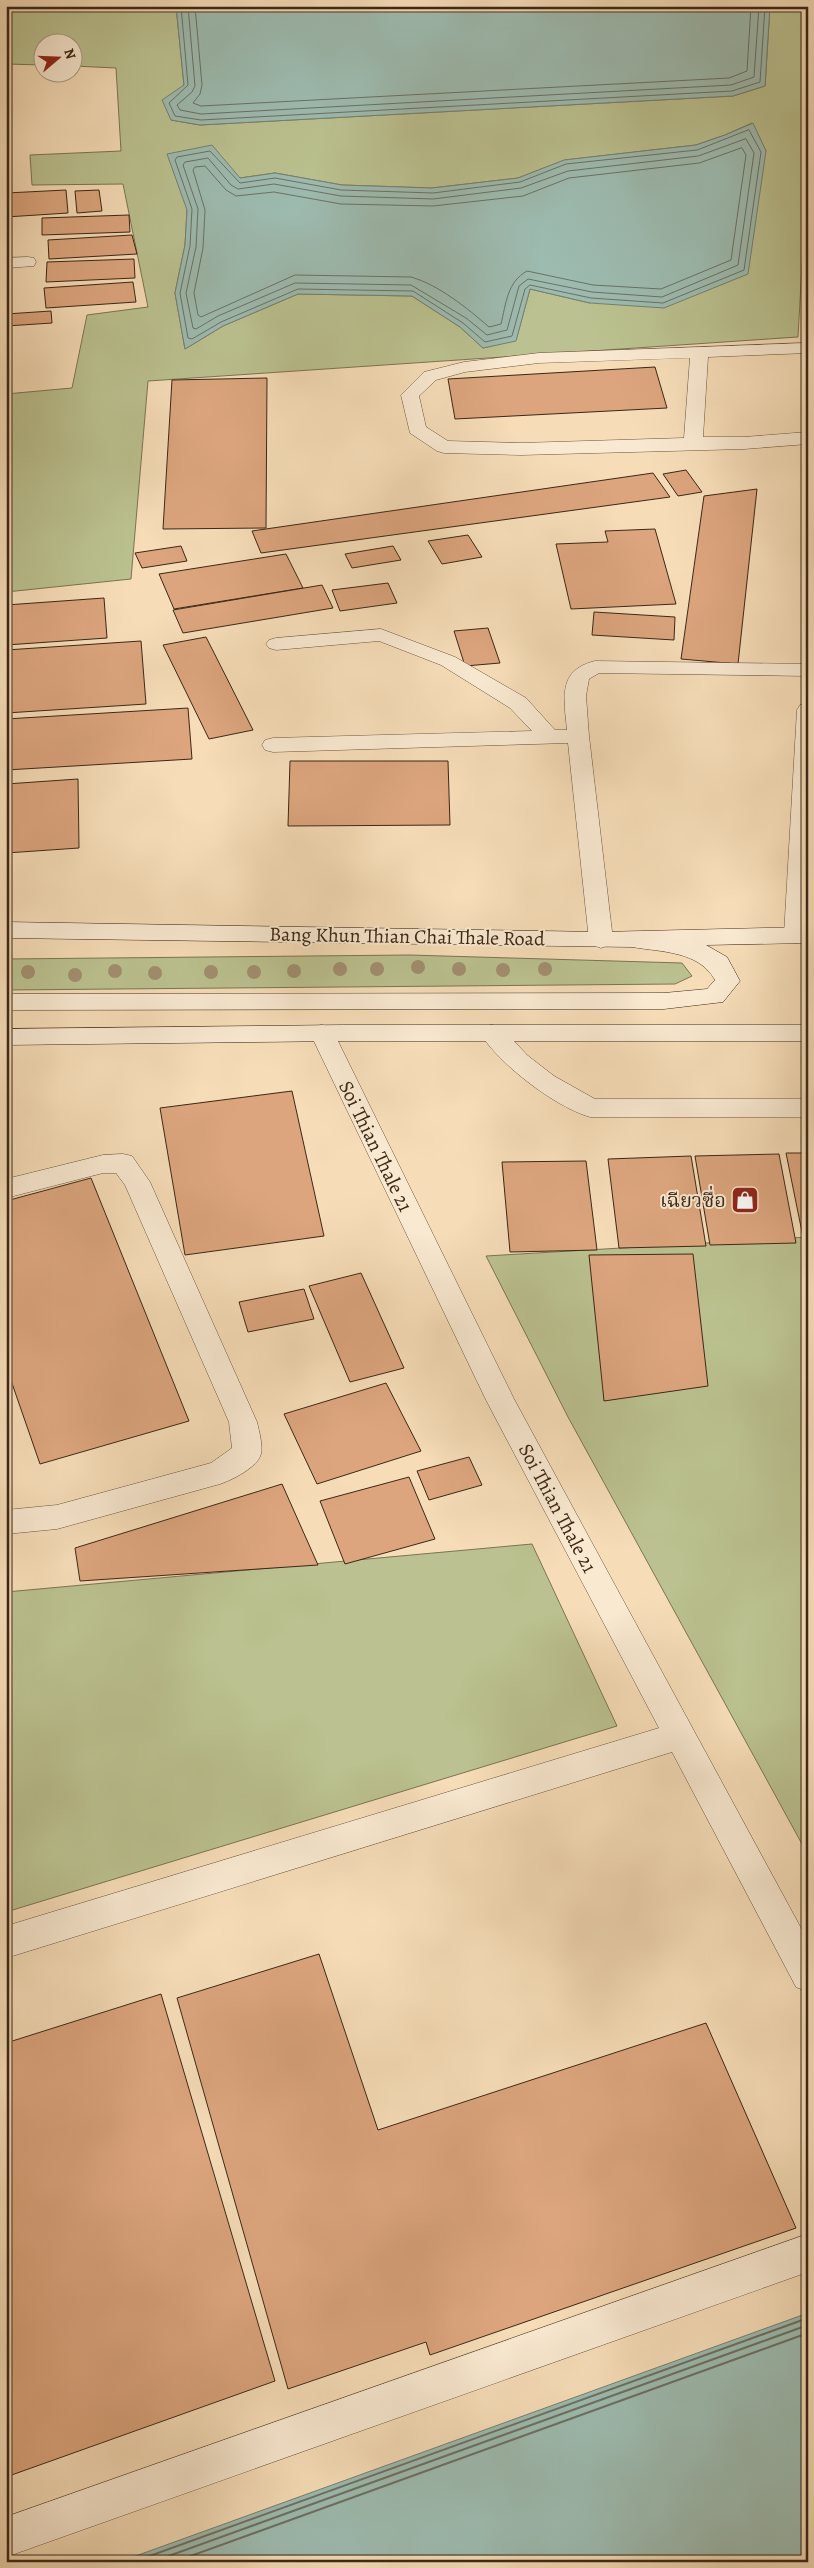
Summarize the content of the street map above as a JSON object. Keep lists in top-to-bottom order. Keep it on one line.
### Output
{"streets":{"main road":["Bang Khun Thian Chai Thale Road","Soi Thian Thale 21"]},"places":{"shop":["เฉียวซื่อ"]},"north":"right"}
